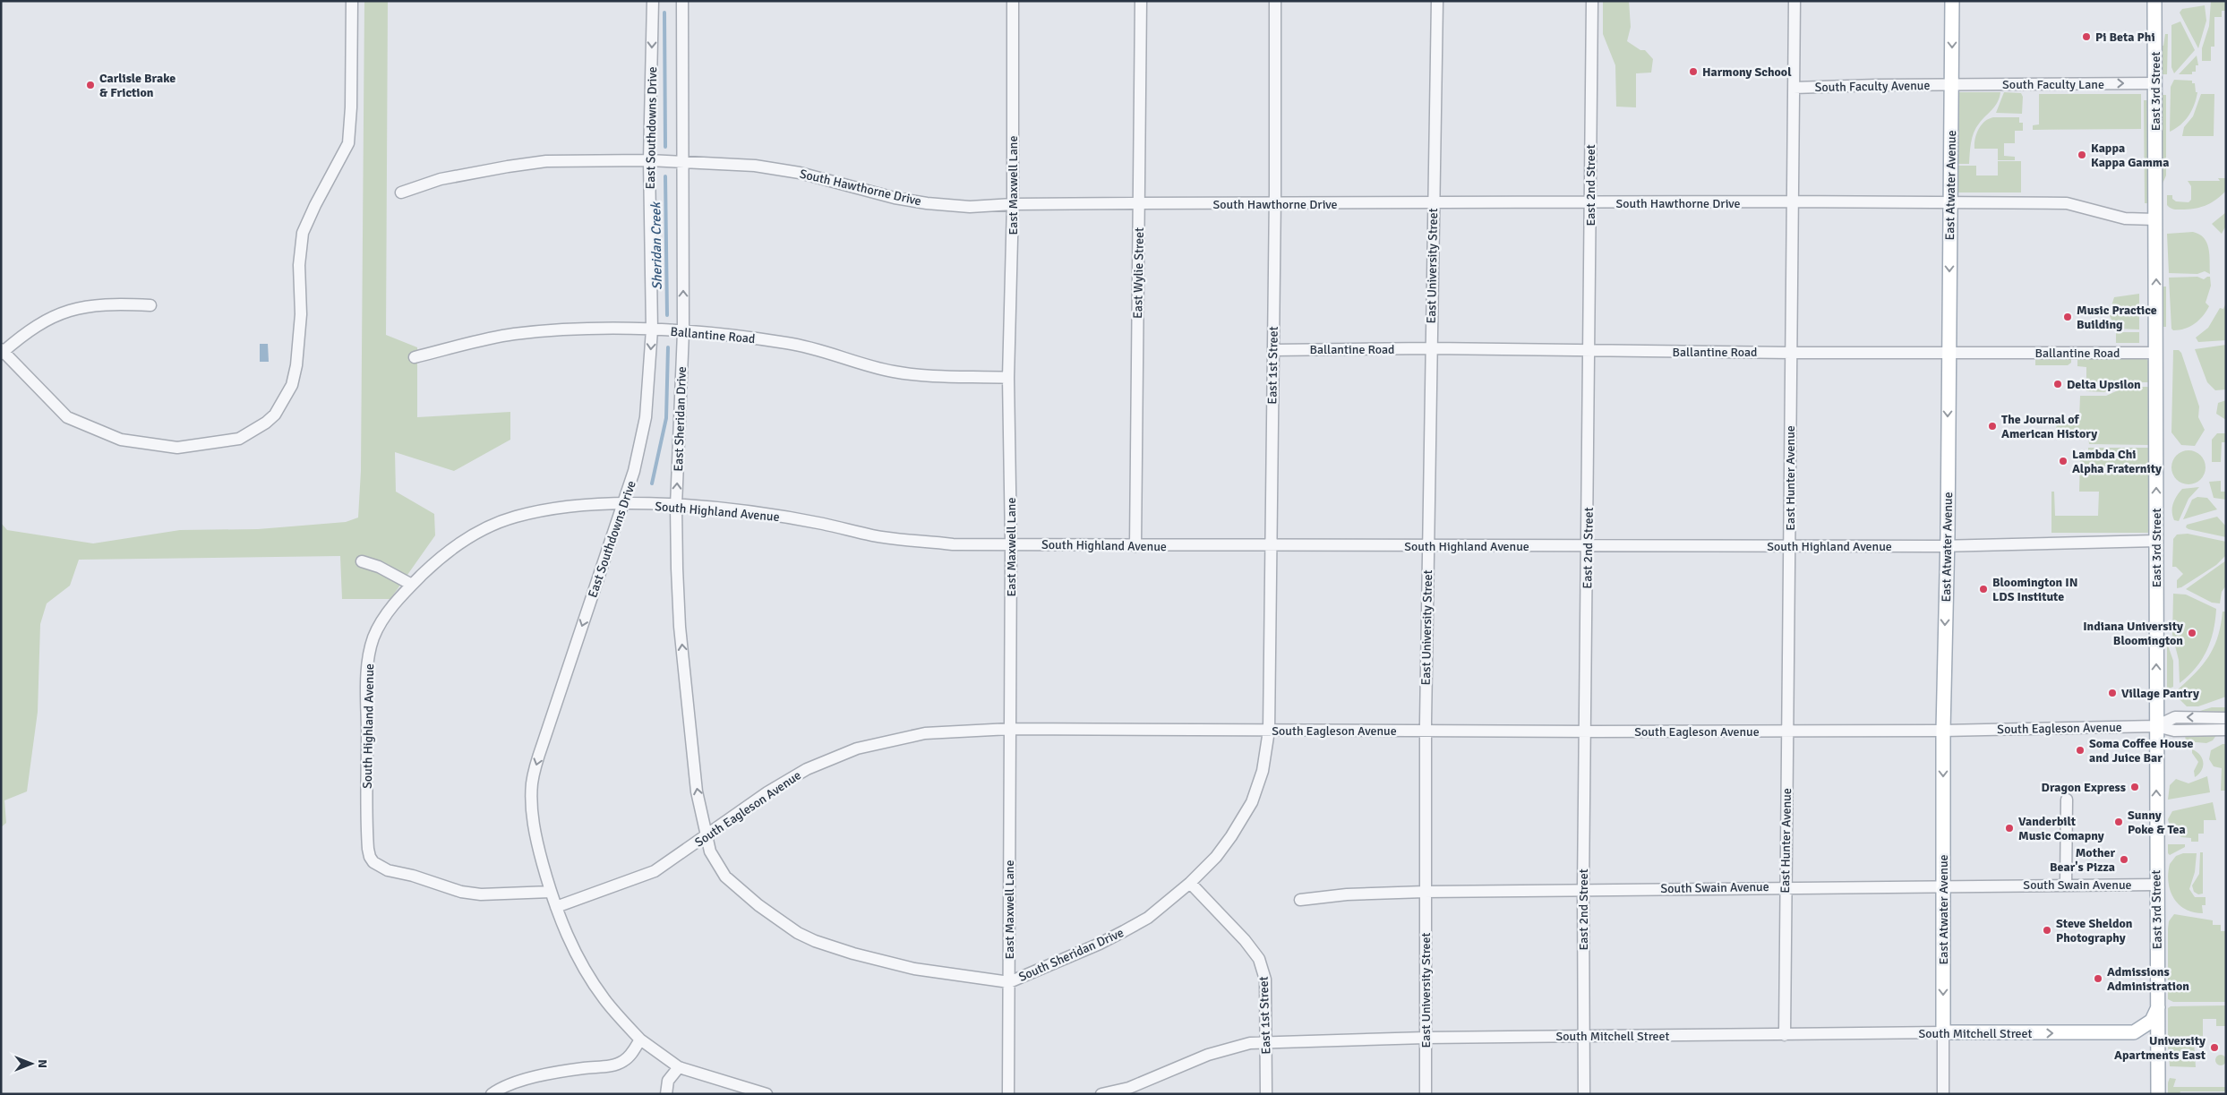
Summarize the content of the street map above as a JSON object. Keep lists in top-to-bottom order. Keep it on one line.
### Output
{"streets":{"main road":["East 3rd Street","East Atwater Avenue","South Mitchell Street"],"street":["South Faculty Lane","South Faculty Avenue","East Southdowns Drive","East Maxwell Lane","East 2nd Street","South Hawthorne Drive","East University Street","East Wylie Street","Ballantine Road","East 1st Street","East Sheridan Drive","East Hunter Avenue","South Highland Avenue","South Eagleson Avenue","South Swain Avenue","South Sheridan Drive"]},"crossings":[["South Faculty Lane","South Faculty Avenue"],["South Faculty Lane","East 3rd Street"],["South Faculty Lane","East Atwater Avenue"],["South Faculty Avenue","East Atwater Avenue"],["South Faculty Avenue","East Hunter Avenue"],["East 3rd Street","South Hawthorne Drive"],["East 3rd Street","Ballantine Road"],["East 3rd Street","South Highland Avenue"],["East 3rd Street","South Eagleson Avenue"],["East 3rd Street","South Swain Avenue"],["East Southdowns Drive","South Hawthorne Drive"],["East Southdowns Drive","Ballantine Road"],["East Southdowns Drive","South Highland Avenue"],["East Southdowns Drive","South Eagleson Avenue"],["East Maxwell Lane","South Hawthorne Drive"],["East Maxwell Lane","Ballantine Road"],["East Maxwell Lane","South Highland Avenue"],["East Maxwell Lane","South Eagleson Avenue"],["East Maxwell Lane","South Sheridan Drive"],["East 2nd Street","South Hawthorne Drive"],["East 2nd Street","Ballantine Road"],["East 2nd Street","South Highland Avenue"],["East 2nd Street","South Eagleson Avenue"],["East 2nd Street","South Swain Avenue"],["East 2nd Street","South Mitchell Street"],["East Atwater Avenue","South Hawthorne Drive"],["East Atwater Avenue","Ballantine Road"],["East Atwater Avenue","South Highland Avenue"],["East Atwater Avenue","South Eagleson Avenue"],["East Atwater Avenue","South Swain Avenue"],["East Atwater Avenue","South Mitchell Street"],["South Hawthorne Drive","East University Street"],["South Hawthorne Drive","East Wylie Street"],["South Hawthorne Drive","East 1st Street"],["South Hawthorne Drive","East Sheridan Drive"],["South Hawthorne Drive","East Hunter Avenue"],["East University Street","Ballantine Road"],["East University Street","South Highland Avenue"],["East University Street","South Eagleson Avenue"],["East University Street","South Swain Avenue"],["East University Street","South Mitchell Street"],["East Wylie Street","South Highland Avenue"],["Ballantine Road","East 1st Street"],["Ballantine Road","East Sheridan Drive"],["Ballantine Road","East Hunter Avenue"],["East 1st Street","South Highland Avenue"],["East 1st Street","South Eagleson Avenue"],["East 1st Street","South Sheridan Drive"],["East 1st Street","South Mitchell Street"],["East Sheridan Drive","South Highland Avenue"],["East Sheridan Drive","South Eagleson Avenue"],["East Sheridan Drive","South Sheridan Drive"],["East Hunter Avenue","South Highland Avenue"],["East Hunter Avenue","South Eagleson Avenue"],["East Hunter Avenue","South Swain Avenue"],["East Hunter Avenue","South Mitchell Street"],["South Eagleson Avenue","South Sheridan Drive"]],"one_way":["South Faculty Lane","East 3rd Street","East Southdowns Drive","East Atwater Avenue","East Sheridan Drive"],"water":["Sheridan Creek"],"places":["Pi Beta Phi","Harmony School","Carlisle Brake & Friction","Kappa Kappa Gamma","Music Practice Building","Delta Upsilon","The Journal of American History","Lambda Chi Alpha Fraternity","Bloomington IN LDS Institute","Indiana University Bloomington","Village Pantry","Soma Coffee House and Juice Bar","Dragon Express","Sunny Poke & Tea","Vanderbilt Music Comapny","Mother Bear's Pizza","Steve Sheldon Photography","Admissions Administration","University Apartments East"],"north":"right"}
